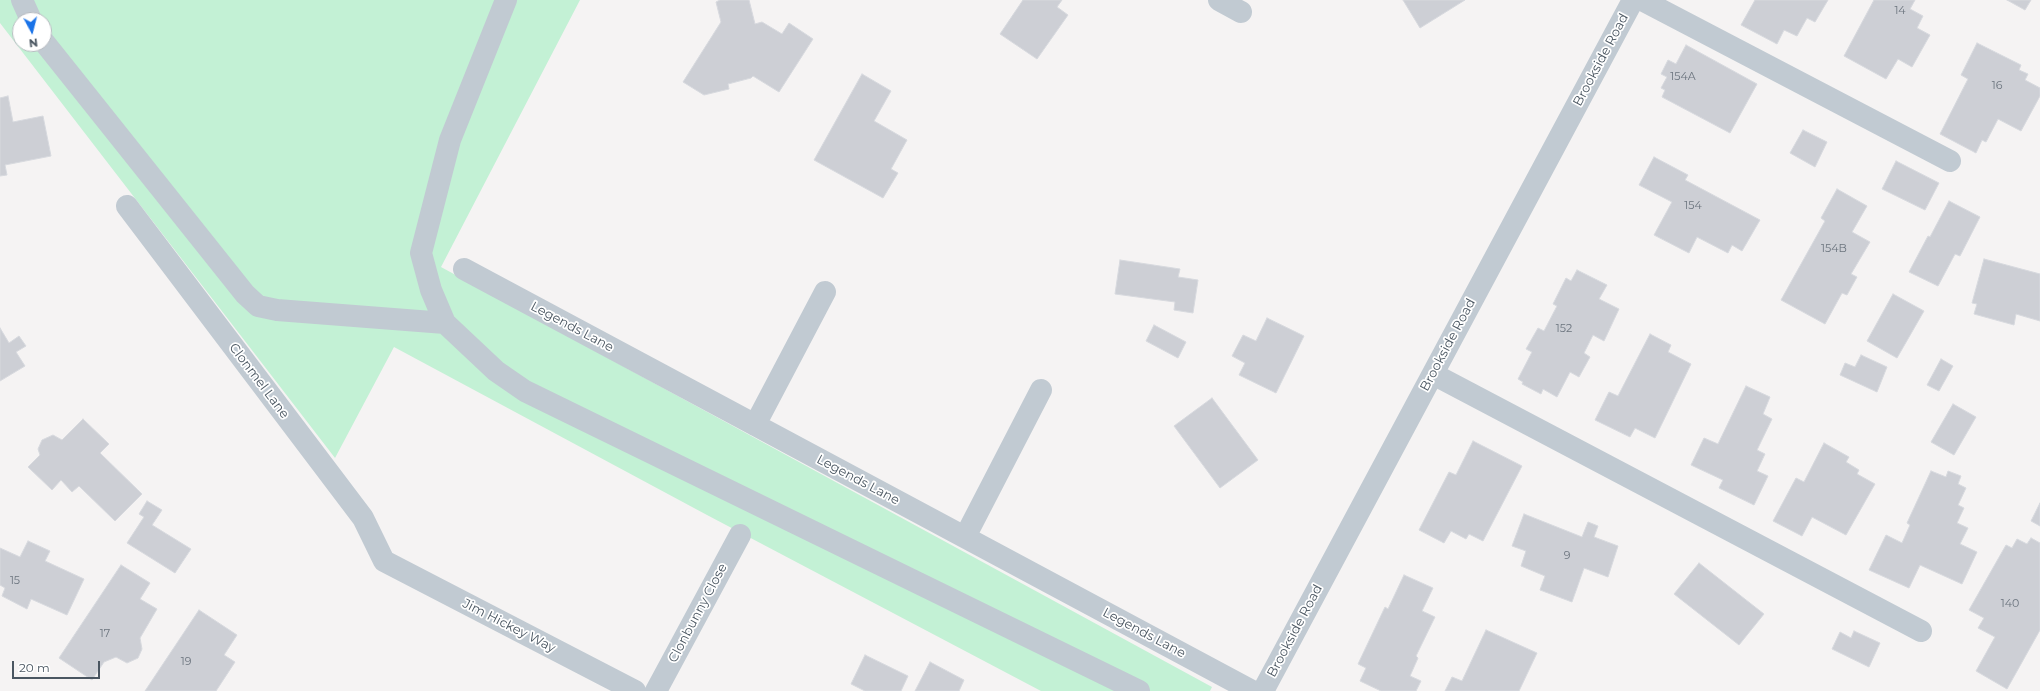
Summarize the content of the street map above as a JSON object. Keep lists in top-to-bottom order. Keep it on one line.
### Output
{"streets":{"street":["Brookside Road","Legends Lane","Clonmel Lane","Clonbunny Close","Jim Hickey Way"]},"crossings":[["Clonmel Lane","Jim Hickey Way"]],"house_numbers":["14","154A","16","154","154B","152","9","15","140","17","19"],"scale_bar":"20 m","north":"bottom"}
